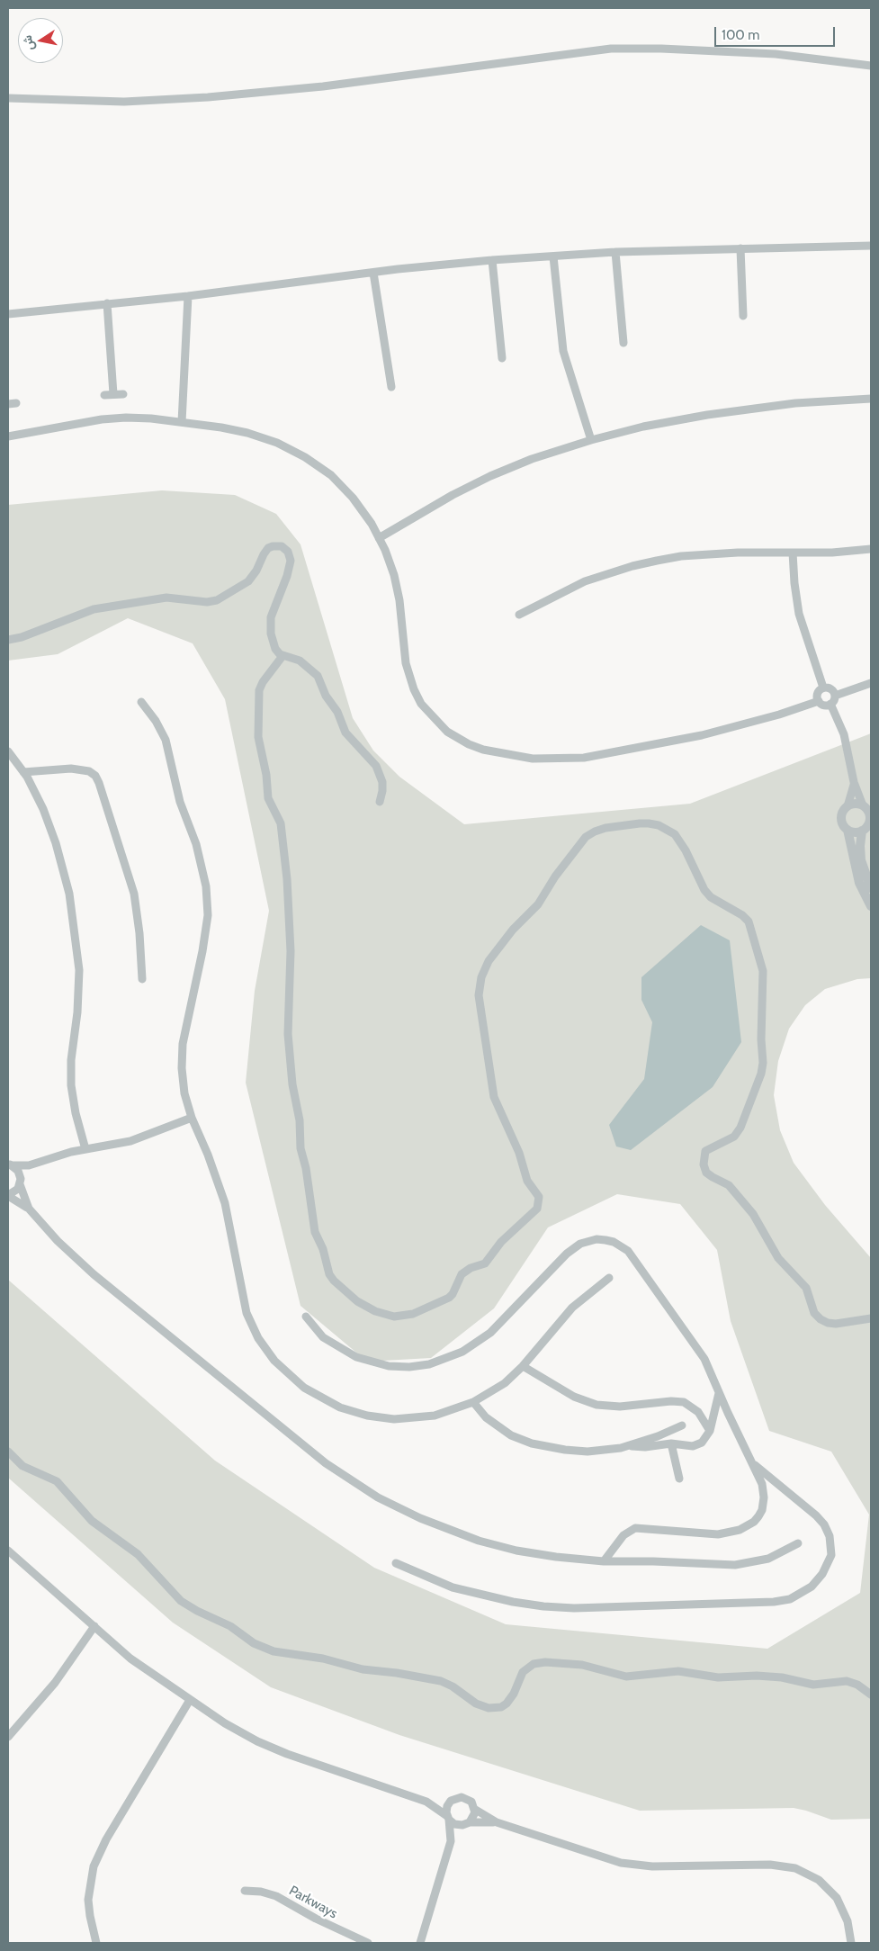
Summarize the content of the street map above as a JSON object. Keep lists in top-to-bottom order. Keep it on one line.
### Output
{"streets":{"street":["Parkways"]},"scale_bar":"100 m","north":"left"}
